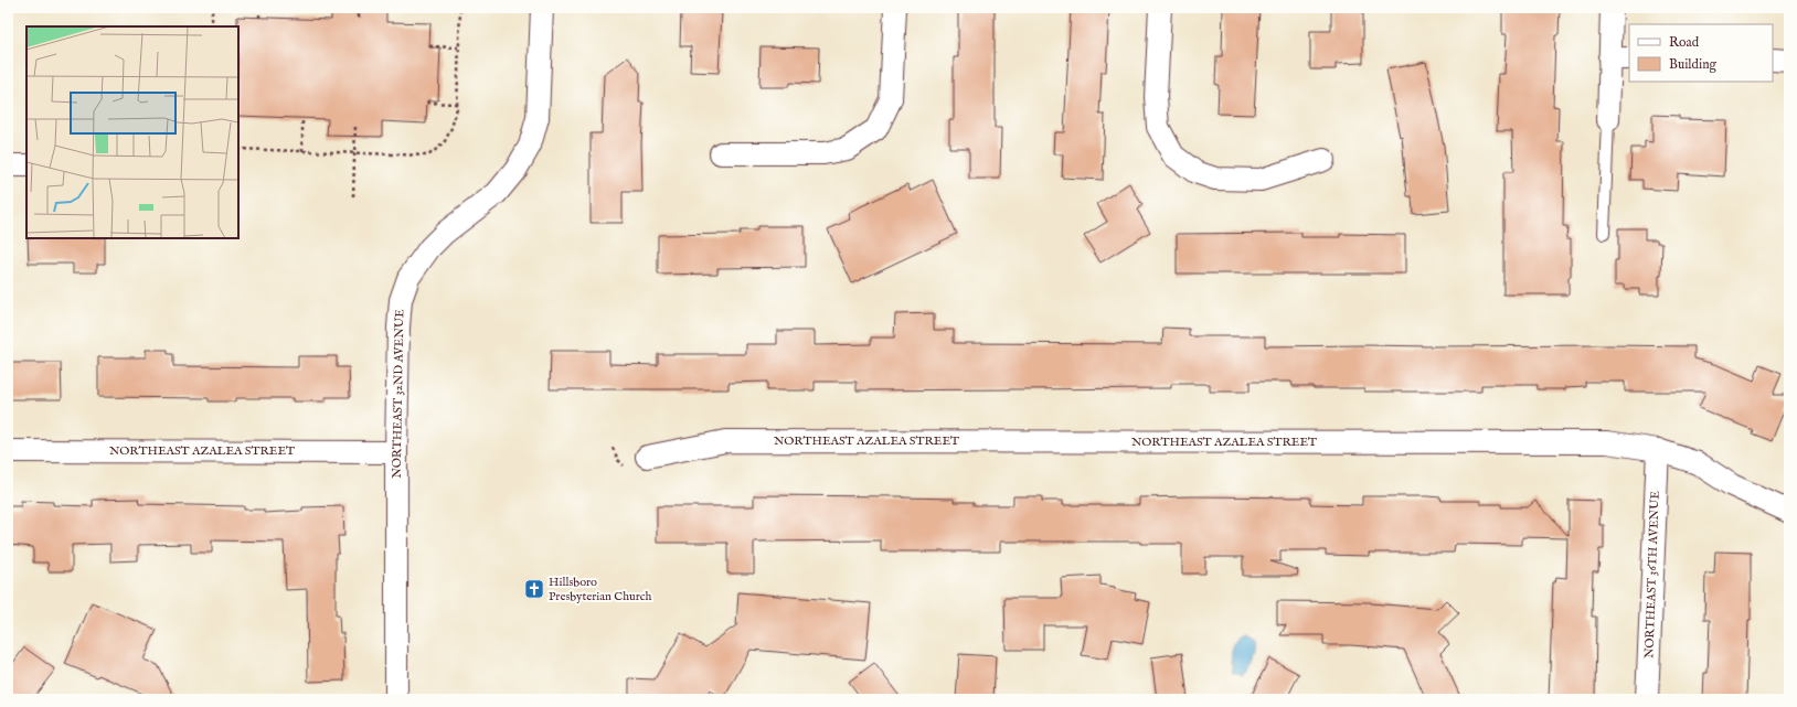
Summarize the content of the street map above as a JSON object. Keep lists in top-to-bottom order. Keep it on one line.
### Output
{"streets":{"street":["NORTHEAST 32ND AVENUE","NORTHEAST AZALEA STREET","NORTHEAST 36TH AVENUE"]},"crossings":[["NORTHEAST 32ND AVENUE","NORTHEAST AZALEA STREET"],["NORTHEAST AZALEA STREET","NORTHEAST 36TH AVENUE"]],"places":{"church":["Hillsboro Presbyterian Church"]},"legend":["Road","Building"]}
